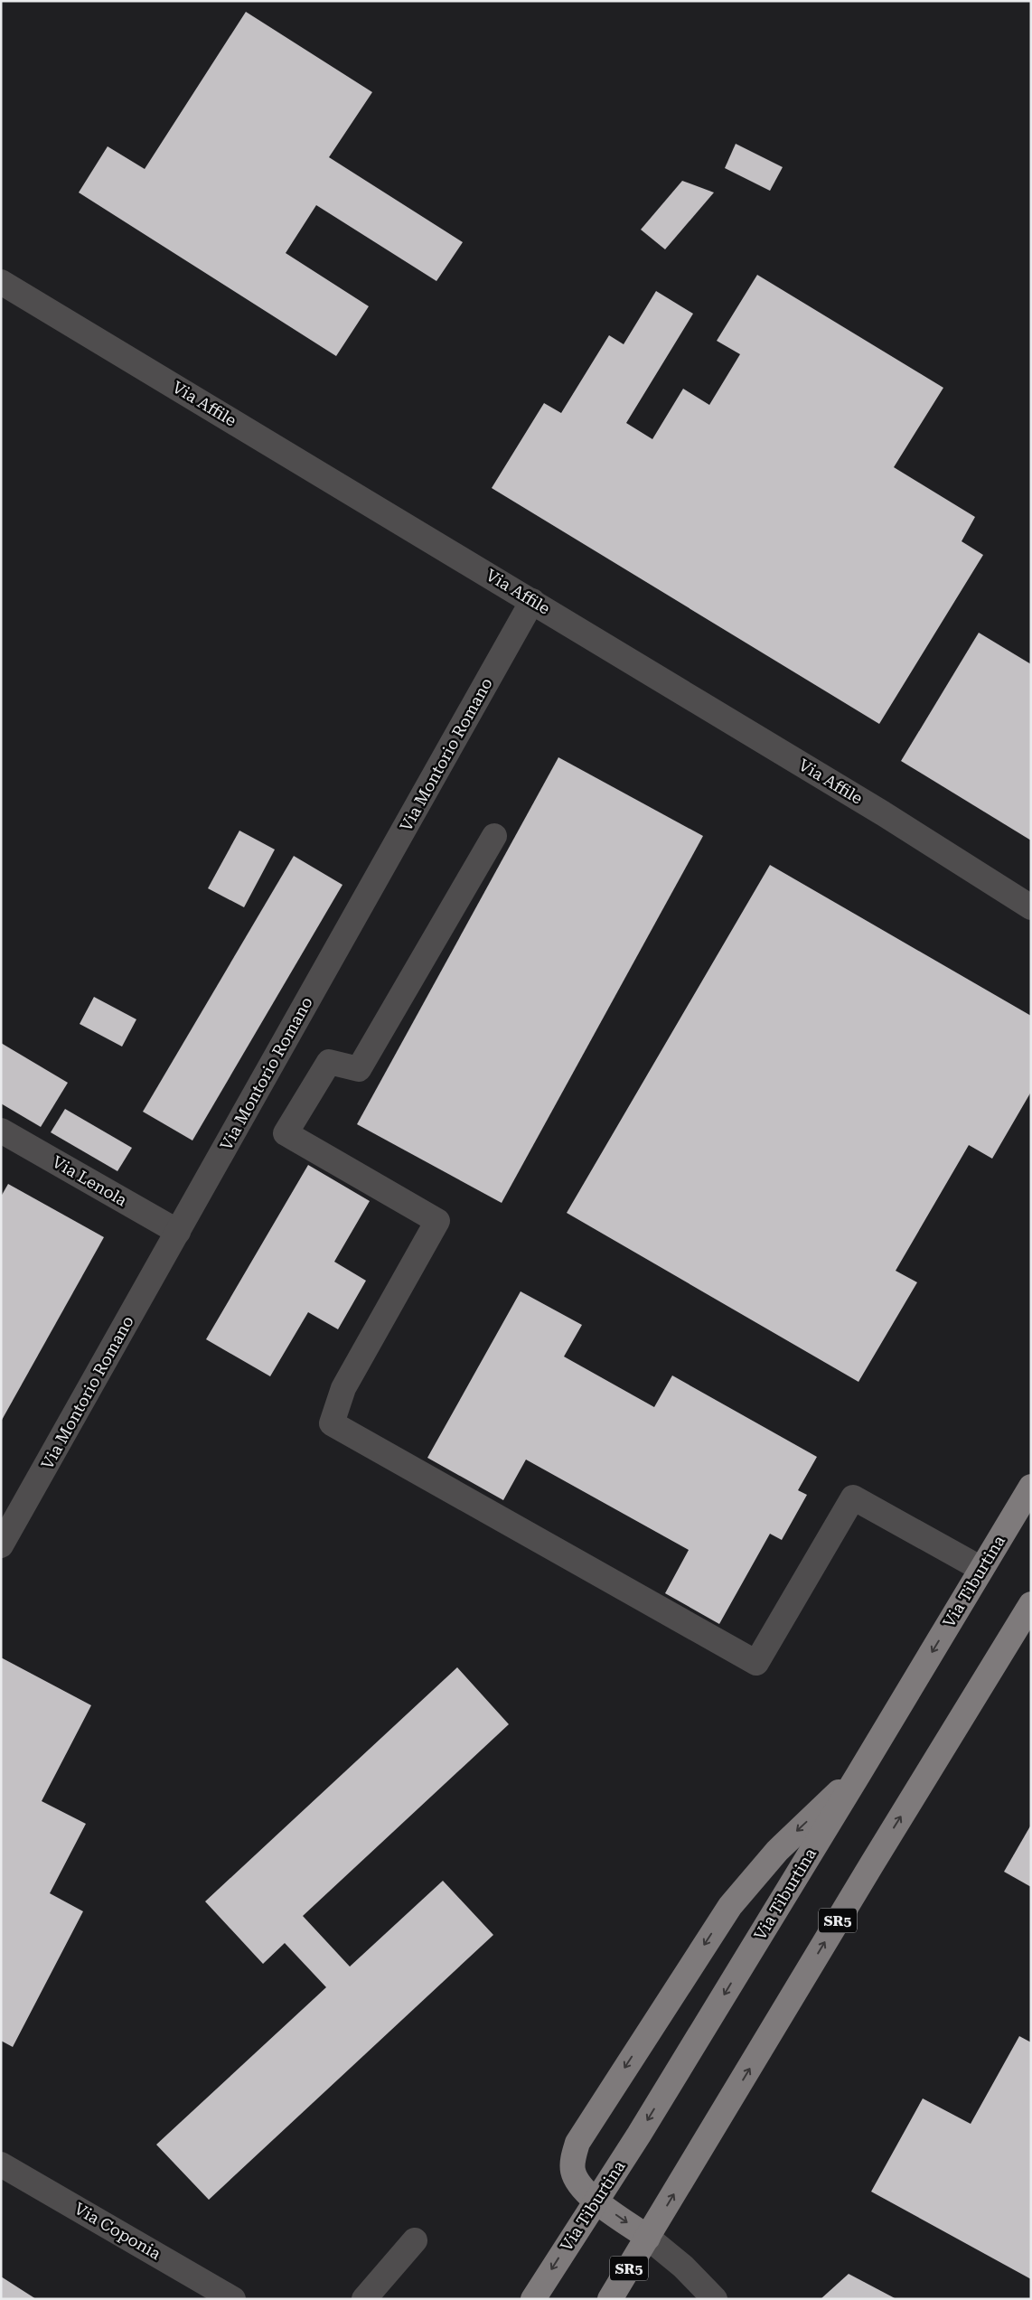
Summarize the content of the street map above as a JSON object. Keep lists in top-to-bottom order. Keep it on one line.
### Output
{"streets":{"main road":["Via Tiburtina","SR5"],"street":["Via Affile","Via Montorio Romano","Via Lenola","Via Coponia"]},"crossings":[["Via Affile","Via Montorio Romano"],["Via Montorio Romano","Via Lenola"]]}
